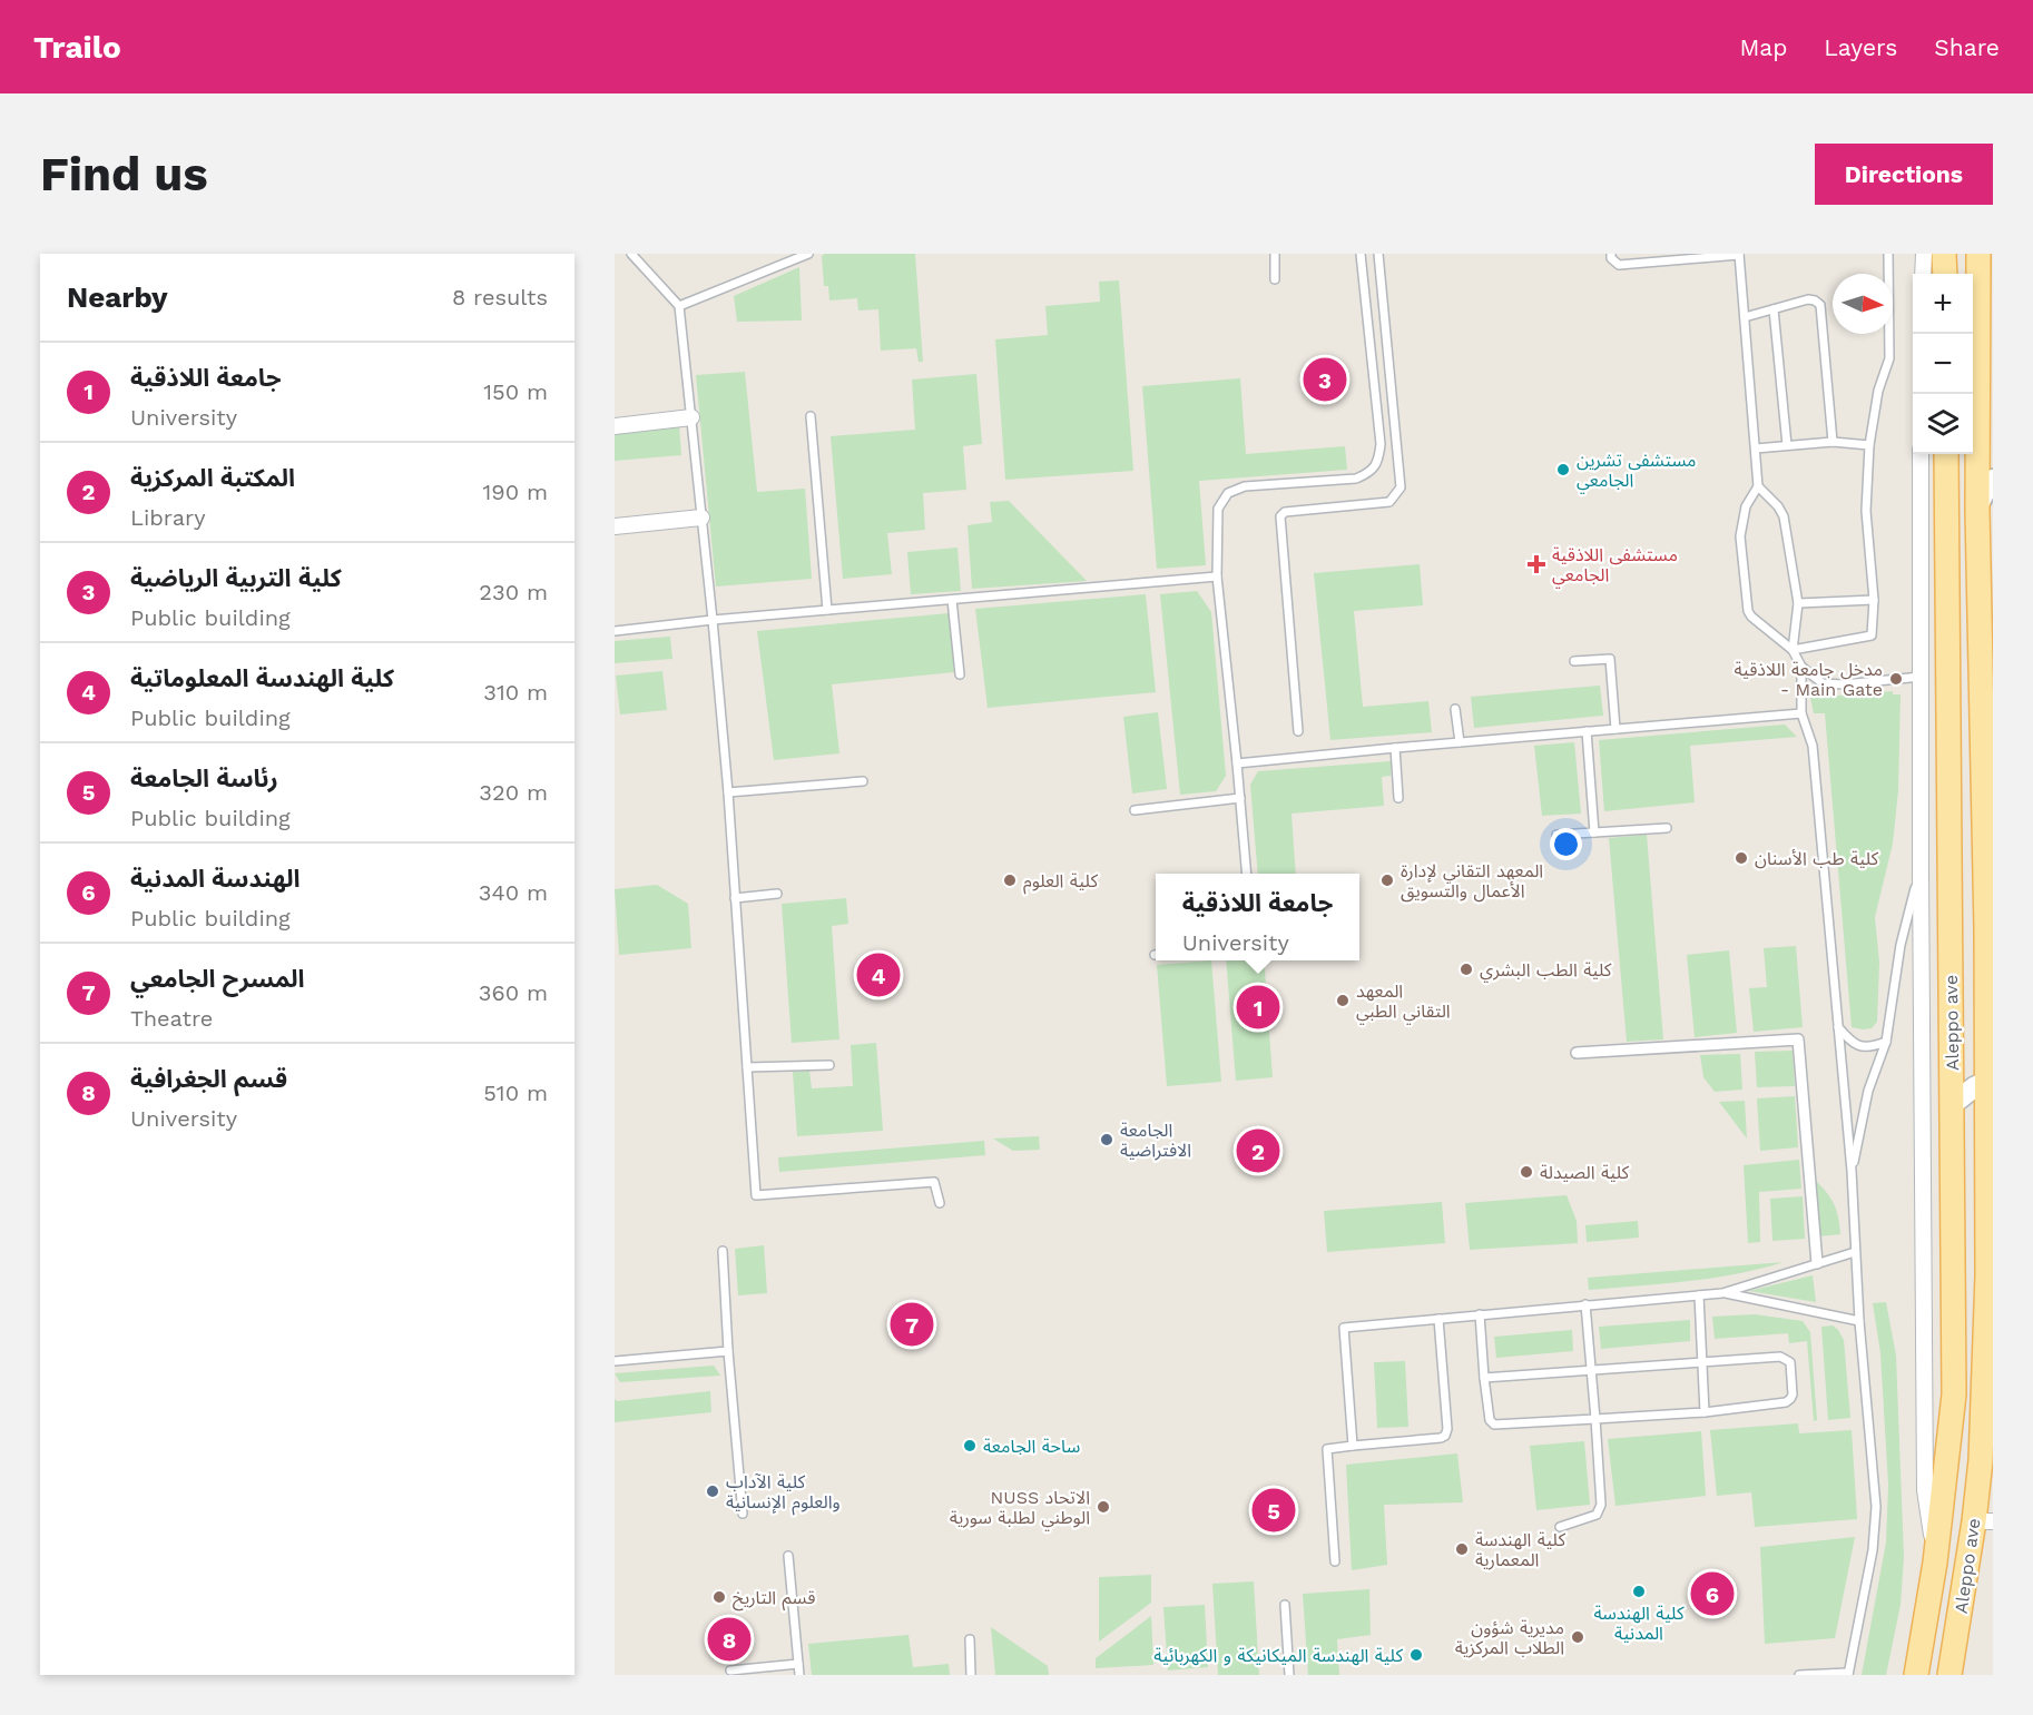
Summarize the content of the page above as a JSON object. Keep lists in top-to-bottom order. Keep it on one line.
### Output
{"streets":{"main road":["Aleppo ave"]},"places":{"other":["مستشفى تشرين الجامعي","مدخل جامعة اللاذقية - Main Gate","كلية طب الأسنان","كلية العلوم","المعهد التقاني لإدارة الأعمال والتسويق","كلية الطب البشري","المعهد التقاني الطبي","الجامعة الافتراضية","كلية الصيدلة","ساحة الجامعة","كلية الآداب والعلوم الإنسانية","NUSS الاتحاد الوطني لطلبة سورية","كلية الهندسة المعمارية","كلية الهندسة المدنية","قسم التاريخ","مديرية شؤون الطلاب المركزية","كلية الهندسة الميكانيكة و الكهربائية"],"health":["مستشفى اللاذقية الجامعي"]},"north":"right","page":{"header":"Trailo","nav":["Map","Layers","Share"],"buttons":"Directions","title":"Find us","heading":["Nearby","8 results"],"map_buttons":["+","−"],"list":[{"mark":"1","name":"جامعة اللاذقية","note":"University","value":"150 m"},{"mark":"2","name":"المكتبة المركزية","note":"Library","value":"190 m"},{"mark":"3","name":"كلية التربية الرياضية","note":"Public building","value":"230 m"},{"mark":"4","name":"كلية الهندسة المعلوماتية","note":"Public building","value":"310 m"},{"mark":"5","name":"رئاسة الجامعة","note":"Public building","value":"320 m"},{"mark":"6","name":"الهندسة المدنية","note":"Public building","value":"340 m"},{"mark":"7","name":"المسرح الجامعي","note":"Theatre","value":"360 m"},{"mark":"8","name":"قسم الجغرافية","note":"University","value":"510 m"}],"pins":["3","4","1","2","7","5","6","8"],"popup":["جامعة اللاذقية","University"]}}
